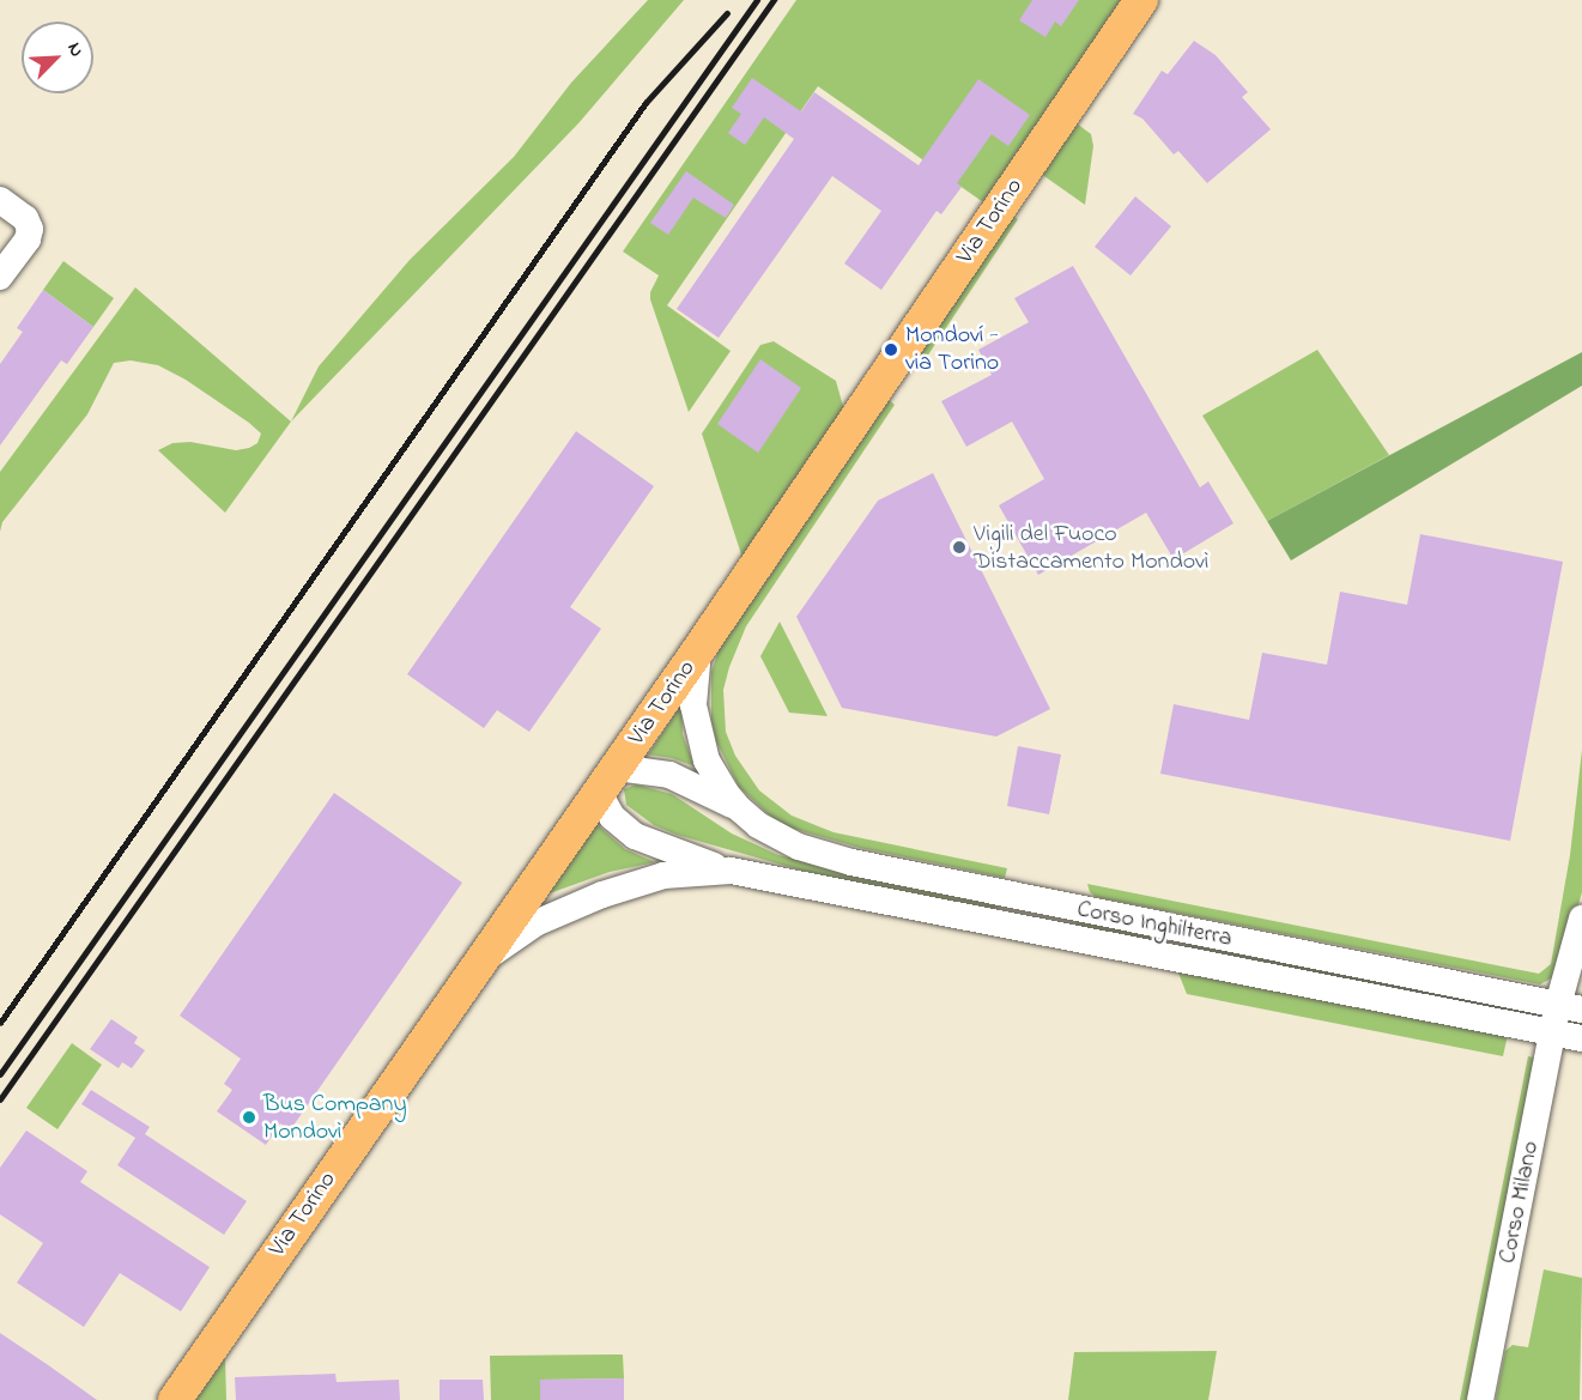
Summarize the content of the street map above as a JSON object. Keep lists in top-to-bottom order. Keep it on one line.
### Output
{"streets":{"main road":["Via Torino"],"street":["Corso Inghilterra","Corso Milano"]},"crossings":[["Via Torino","Corso Inghilterra"],["Corso Inghilterra","Corso Milano"]],"places":["Mondoví - via Torino","Vigili del Fuoco Distaccamento Mondovì","Bus Company Mondovì"],"north":"top right"}
